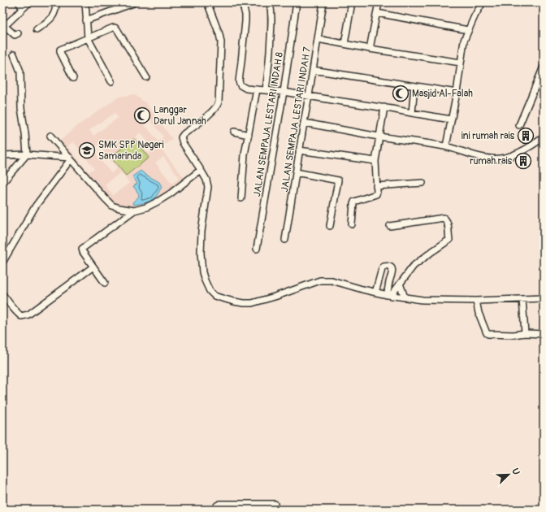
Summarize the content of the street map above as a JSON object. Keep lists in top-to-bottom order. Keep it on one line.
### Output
{"streets":{"street":["JALAN SEMPAJA LESTARI INDAH 7","JALAN SEMPAJA LESTARI INDAH 8"]},"places":{"mosque":["Masjid Al-Falah","Langgar Darul Jannah"],"building":["ini rumah rais","rumah rais"],"school or university":["SMK SPP Negeri Samarinda"]},"north":"top right"}
